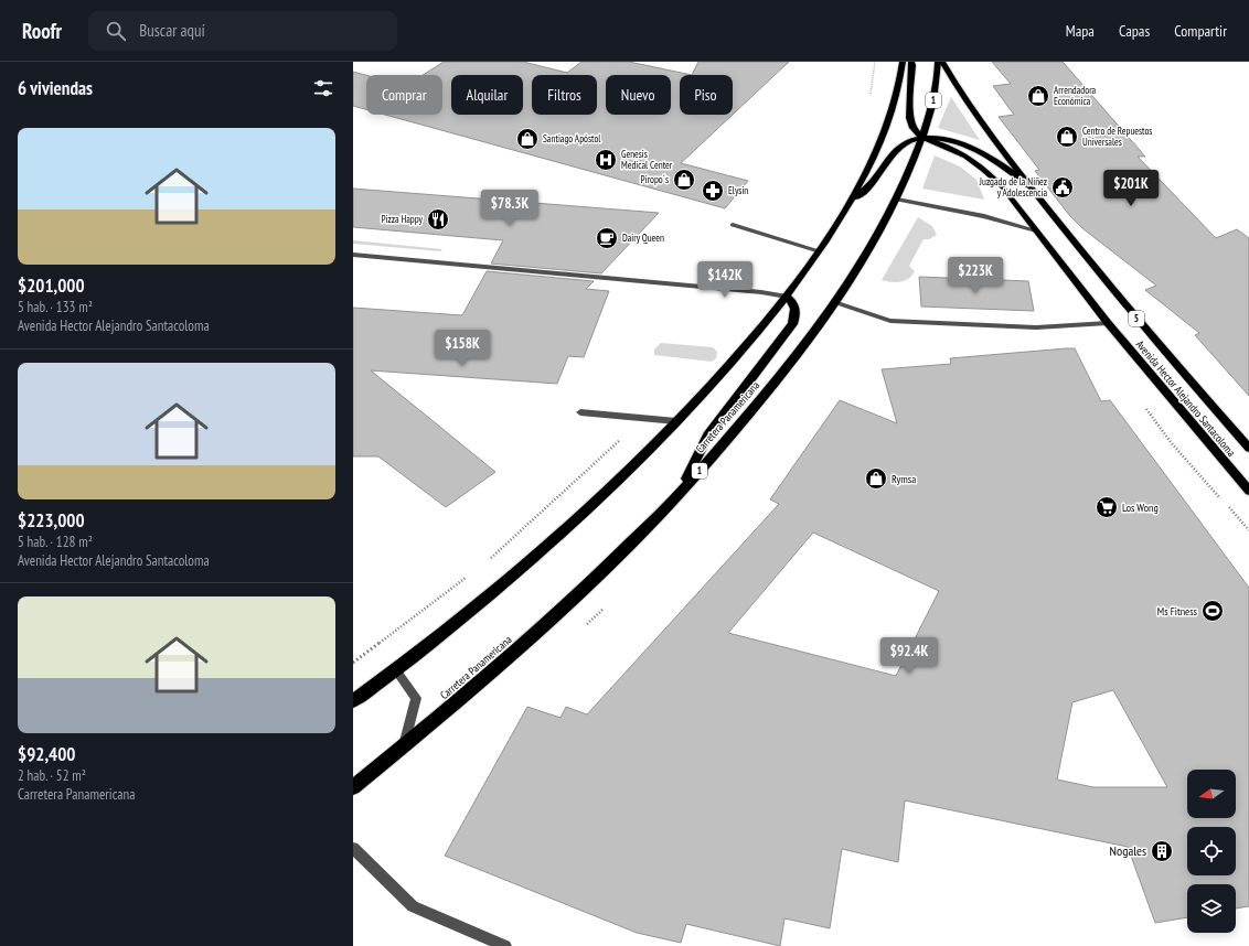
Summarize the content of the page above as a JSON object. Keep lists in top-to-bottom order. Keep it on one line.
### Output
{"streets":{"highway":["1","Carretera Panamericana"],"main road":["5","Avenida Hector Alejandro Santacoloma"]},"crossings":[["Avenida Hector Alejandro Santacoloma","Carretera Panamericana"]],"places":{"shop":["Arrendadora Económica","Centro de Repuestos Universales","Santiago Apóstol","Piropo´s","Rymsa"],"hospital":["Genesis Medical Center"],"public building":["Juzgado de la Niñez y Adolescencia"],"pharmacy":["Elysin"],"restaurant":["Pizza Happy"],"cafe":["Dairy Queen"],"supermarket":["Los Wong"],"sports":["Ms Fitness"],"building":["Nogales"]},"north":"left","page":{"header":"Roofr","search":"Buscar aquí","nav":["Mapa","Capas","Compartir"],"heading":"6 viviendas","chip":["Comprar","Alquilar","Filtros","Nuevo","Piso"],"list":[{"name":"$201,000","note":"5 hab. · 133 m² · Avenida Hector Alejandro Santacoloma"},{"name":"$223,000","note":"5 hab. · 128 m² · Avenida Hector Alejandro Santacoloma"},{"name":"$92,400","note":"2 hab. · 52 m² · Carretera Panamericana"}],"price":["$201K","$78.3K","$223K","$142K","$158K","$92.4K"]}}
